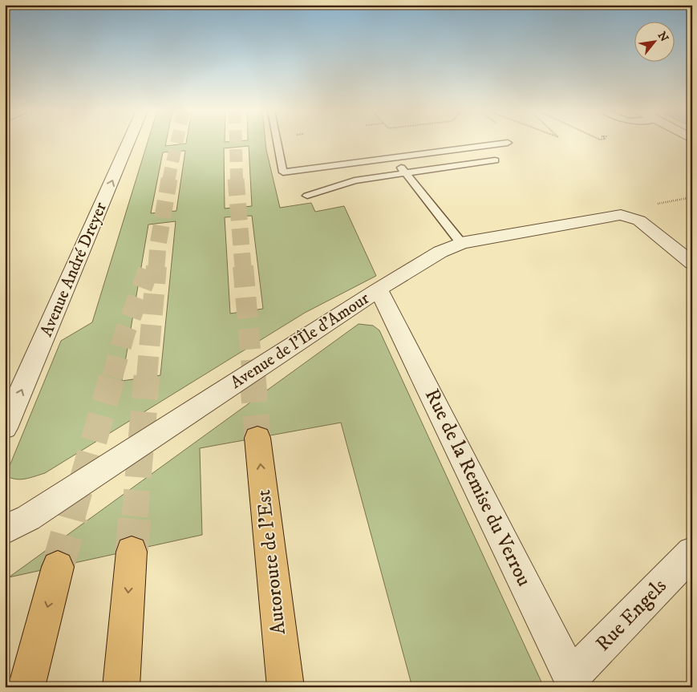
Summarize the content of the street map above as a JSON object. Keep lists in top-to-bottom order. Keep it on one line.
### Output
{"streets":{"highway":["Autoroute de l’Est"],"street":["Avenue André Dreyer","Avenue de l'Île d'Amour","Rue de la Remise du Verrou","Rue Engels"]},"crossings":[["Avenue de l'Île d'Amour","Rue de la Remise du Verrou"],["Rue de la Remise du Verrou","Rue Engels"]],"one_way":["Avenue André Dreyer"],"north":"top right"}
